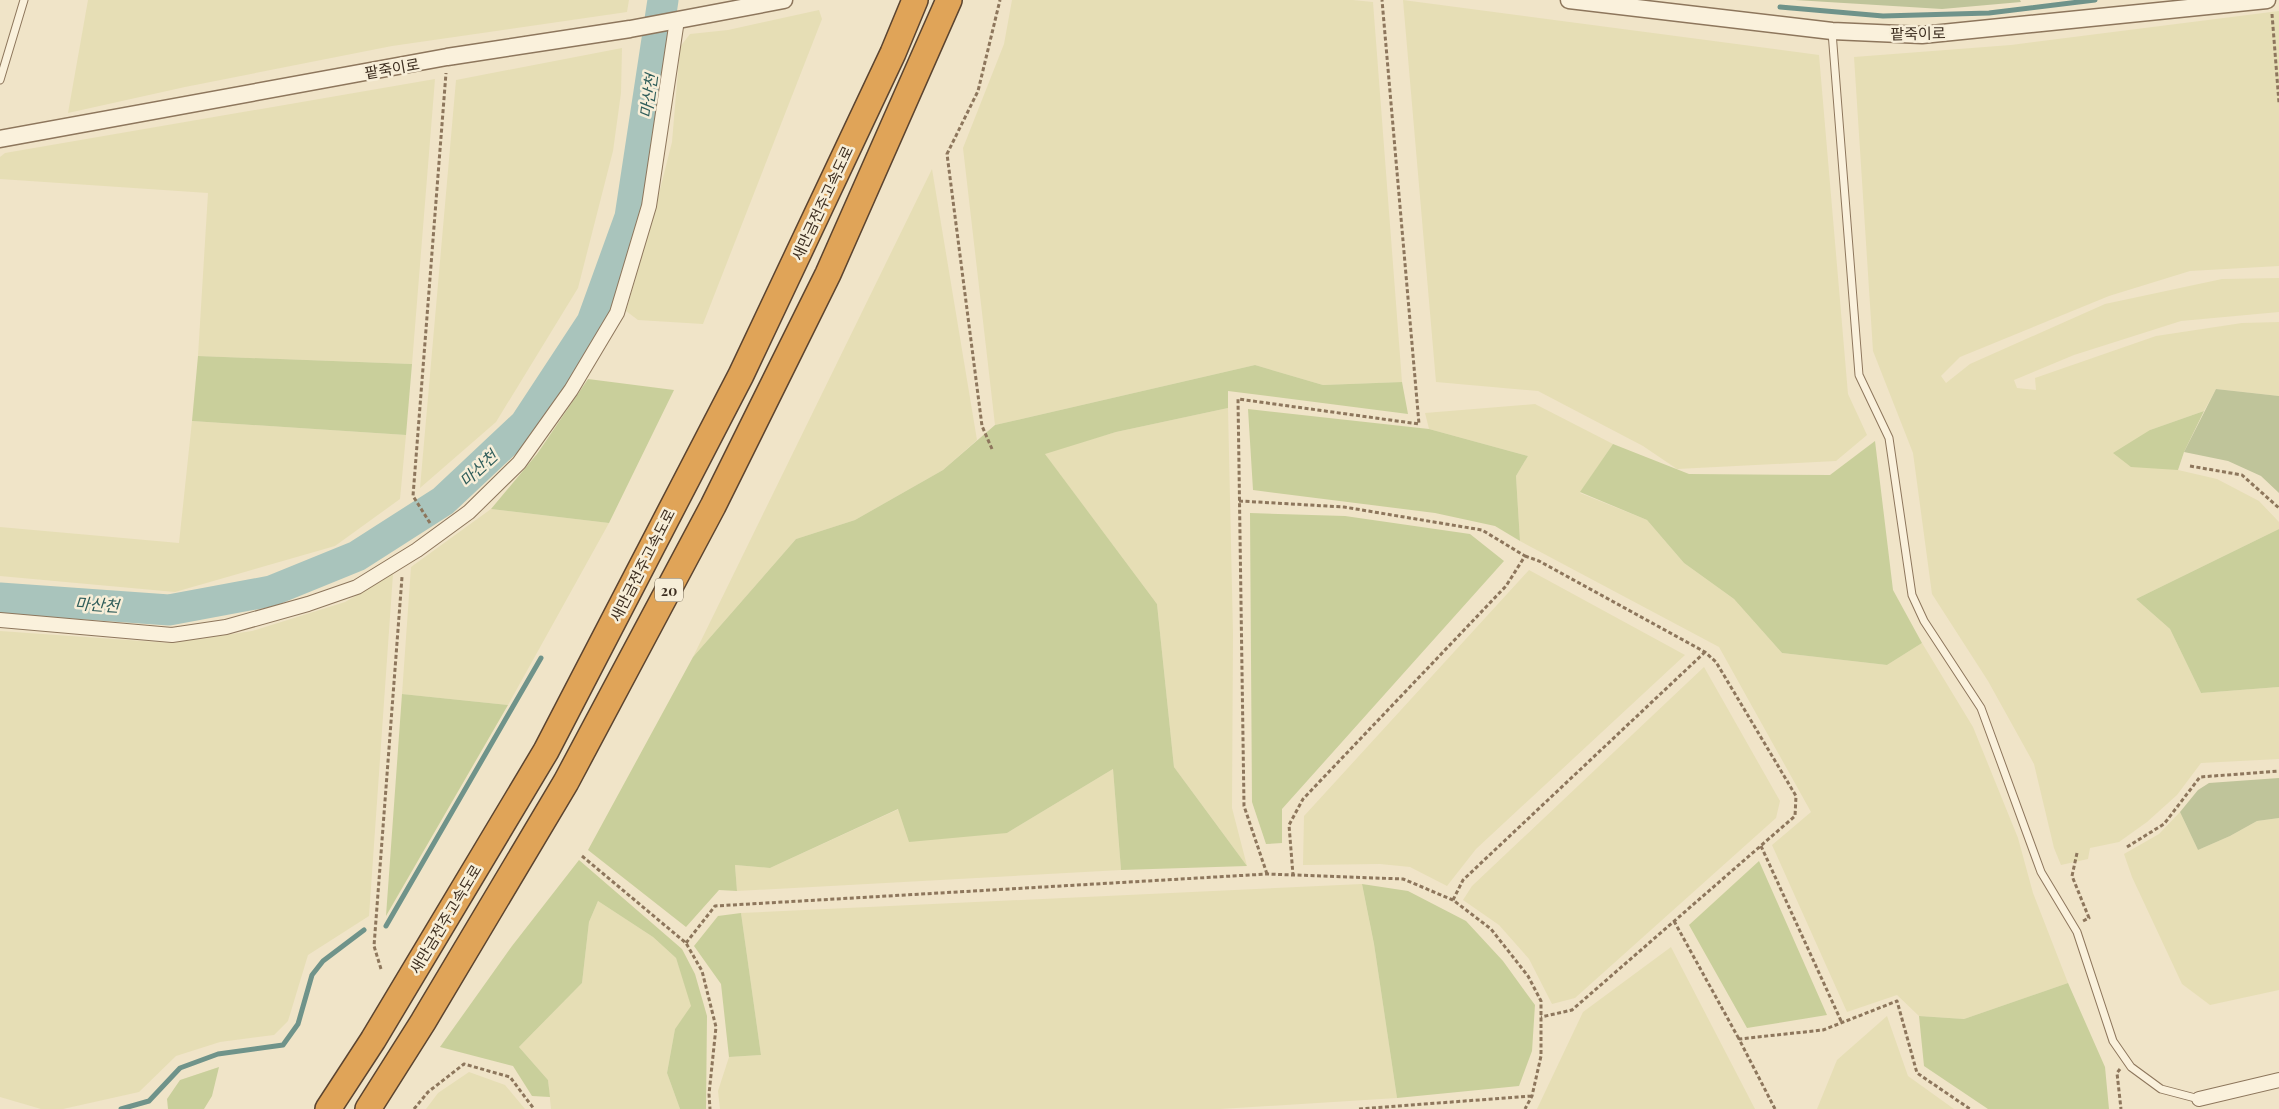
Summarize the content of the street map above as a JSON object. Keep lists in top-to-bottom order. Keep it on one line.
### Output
{"streets":{"highway":["새만금전주고속도로","20"],"street":["팥죽이로"]},"water":["마산천"]}
